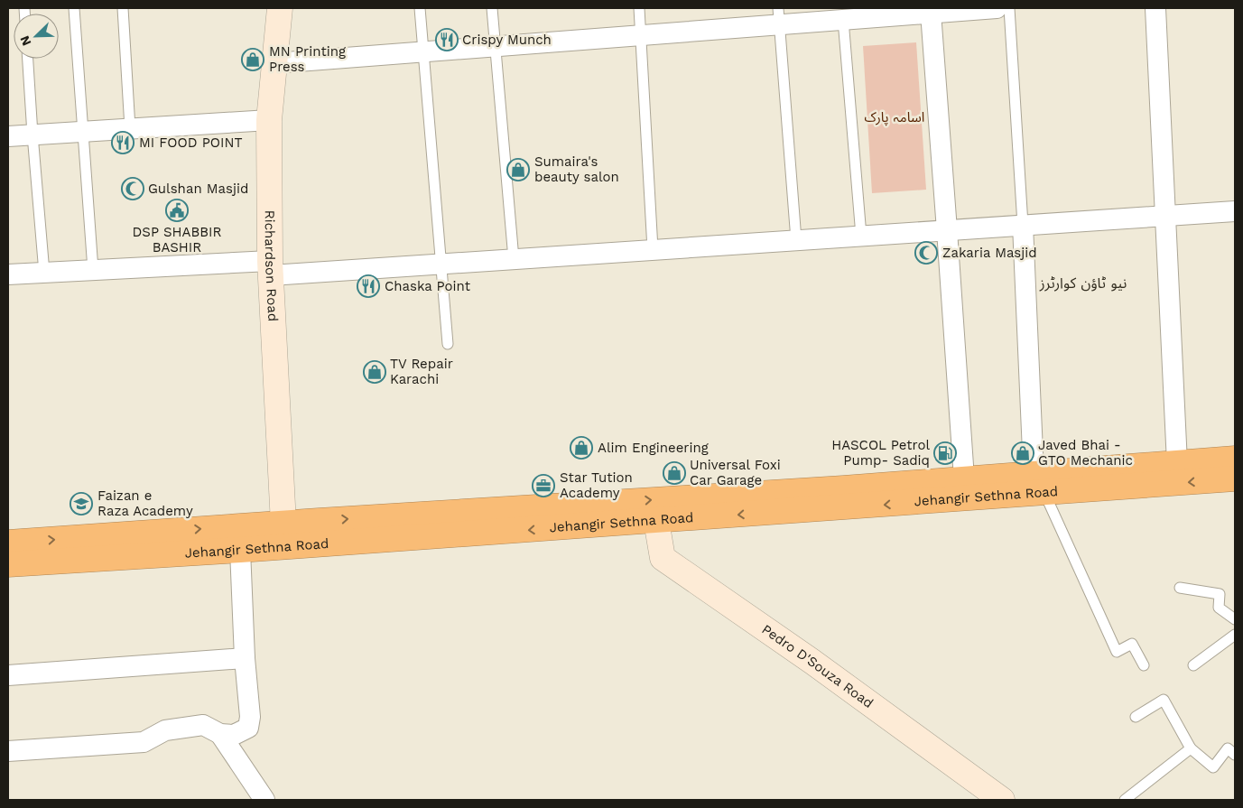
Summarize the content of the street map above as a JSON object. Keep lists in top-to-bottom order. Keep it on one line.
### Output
{"streets":{"highway":["Jehangir Sethna Road"],"street":["Richardson Road","Pedro D'Souza Road"]},"crossings":[["Richardson Road","Jehangir Sethna Road"],["Jehangir Sethna Road","Pedro D'Souza Road"]],"districts":["نیو ٹاؤن کوارٹرز"],"parks":["اسامہ پارک"],"places":{"restaurant":["Crispy Munch","MI FOOD POINT","Chaska Point"],"shop":["MN Printing Press","Sumaira's beauty salon","TV Repair Karachi","Alim Engineering","Javed Bhai - GTO Mechanic","Universal Foxi Car Garage"],"mosque":["Gulshan Masjid","Zakaria Masjid"],"public building":["DSP SHABBIR BASHIR"],"fuel station":["HASCOL Petrol Pump- Sadiq"],"office":["Star Tution Academy"],"school or university":["Faizan e Raza Academy"]},"north":"bottom left"}
